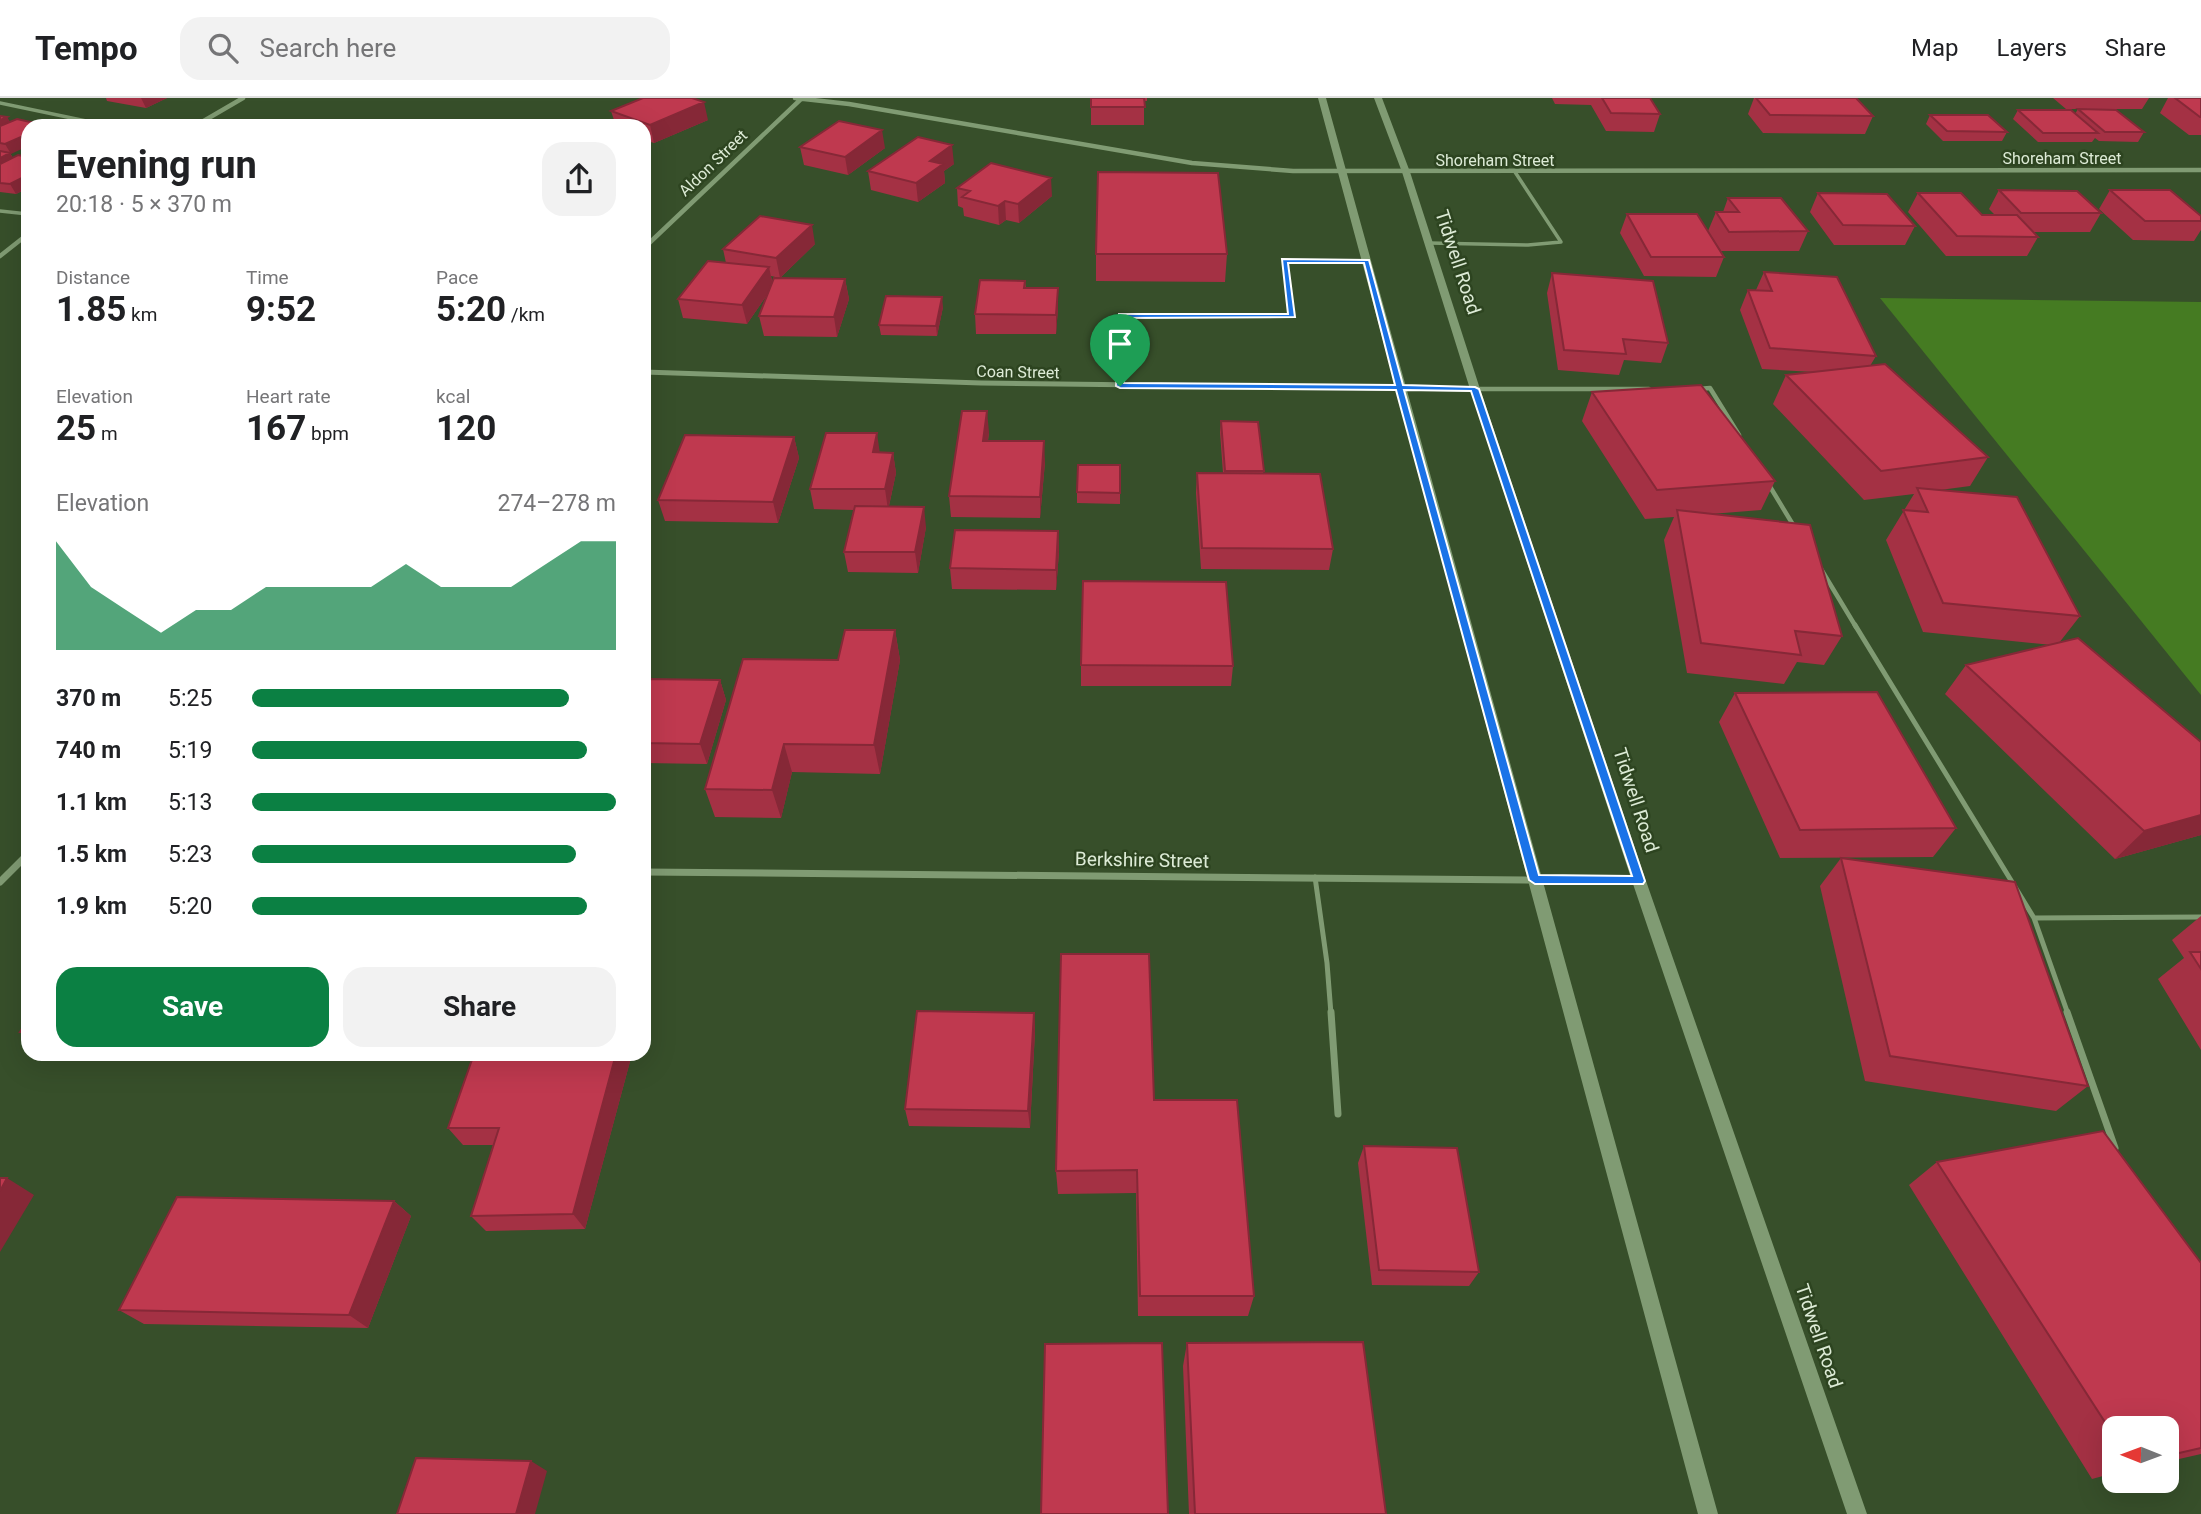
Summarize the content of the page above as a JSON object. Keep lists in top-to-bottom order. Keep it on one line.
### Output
{"streets":{"main road":["Tidwell Road"],"street":["Shoreham Street","Aldon Street","Coan Street","Berkshire Street"]},"crossings":[["Shoreham Street","Aldon Street"],["Shoreham Street","Tidwell Road"],["Tidwell Road","Coan Street"],["Tidwell Road","Berkshire Street"]],"north":"left","page":{"header":"Tempo","search":"Search here","nav":["Map","Layers","Share"],"heading":["Evening run","20:18 · 5 × 370 m"],"stats":[["Distance","1.85 km"],["Time","9:52"],["Pace","5:20 /km"],["Elevation","25 m"],["Heart rate","167 bpm"],["kcal","120"]],"chart":["Elevation","274–278 m"],"list":[{"name":"370 m","note":"5:25"},{"name":"740 m","note":"5:19"},{"name":"1.1 km","note":"5:13"},{"name":"1.5 km","note":"5:23"},{"name":"1.9 km","note":"5:20"}],"buttons":["Save","Share"]}}
